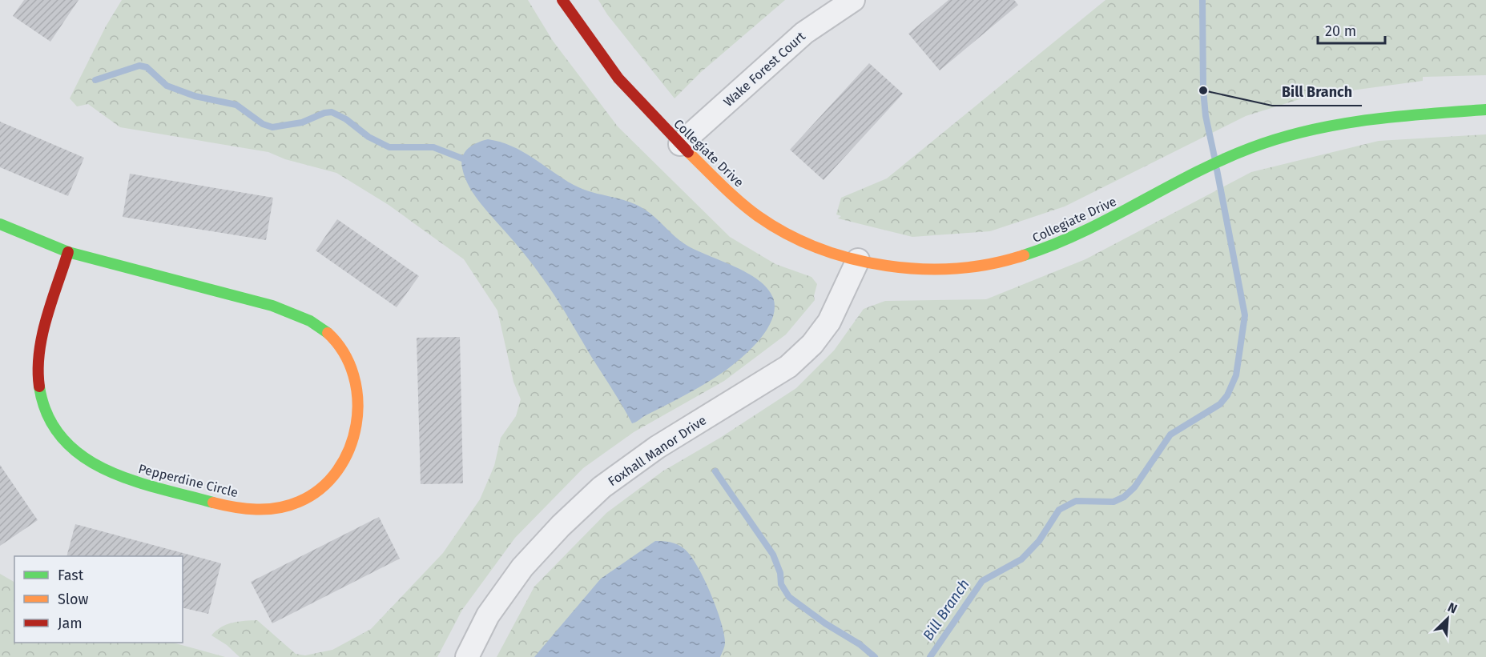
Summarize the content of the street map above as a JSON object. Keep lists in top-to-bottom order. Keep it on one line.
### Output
{"streets":{"street":["Wake Forest Court","Collegiate Drive","Foxhall Manor Drive","Pepperdine Circle"]},"crossings":[["Wake Forest Court","Collegiate Drive"],["Collegiate Drive","Foxhall Manor Drive"]],"water":["Bill Branch"],"places":["Bill Branch"],"legend":["Fast","Slow","Jam"],"scale_bar":"20 m","north":"top right"}
